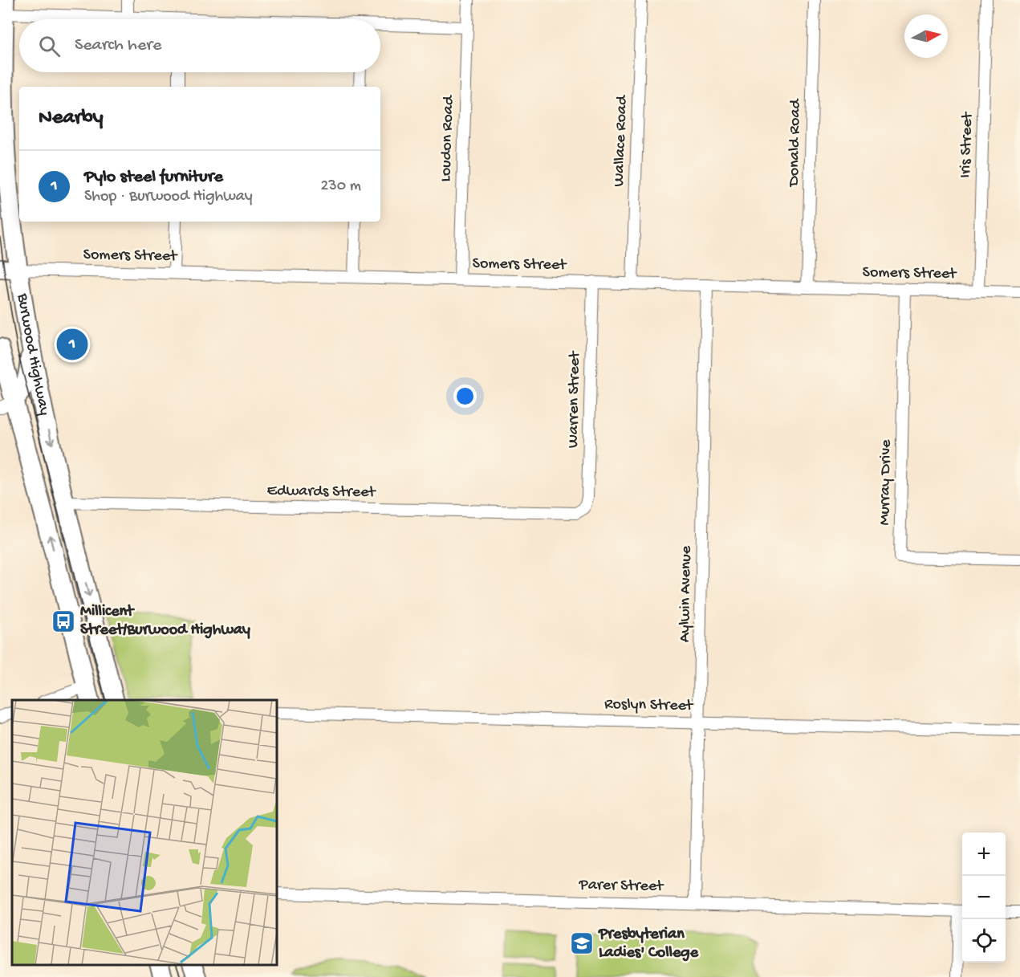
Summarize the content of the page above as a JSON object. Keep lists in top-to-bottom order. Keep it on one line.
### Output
{"streets":{"highway":["Burwood Highway"],"street":["Loudon Road","Wallace Road","Donald Road","Iris Street","Somers Street","Warren Street","Murray Drive","Edwards Street","Aylwin Avenue","Roslyn Street","Parer Street"]},"crossings":[["Loudon Road","Somers Street"],["Wallace Road","Somers Street"],["Donald Road","Somers Street"],["Iris Street","Somers Street"],["Somers Street","Burwood Highway"],["Somers Street","Warren Street"],["Somers Street","Murray Drive"],["Somers Street","Aylwin Avenue"],["Burwood Highway","Edwards Street"],["Warren Street","Edwards Street"],["Aylwin Avenue","Roslyn Street"],["Aylwin Avenue","Parer Street"]],"places":{"bus stop":["Millicent Street/Burwood Highway"],"school or university":["Presbyterian Ladies' College"]},"north":"right","page":{"search":"Search here","heading":"Nearby","list":[{"mark":"1","name":"Pylo steel furniture","note":"Shop · Burwood Highway","value":"230 m"}],"pins":"1","map_buttons":["+","−"]}}
